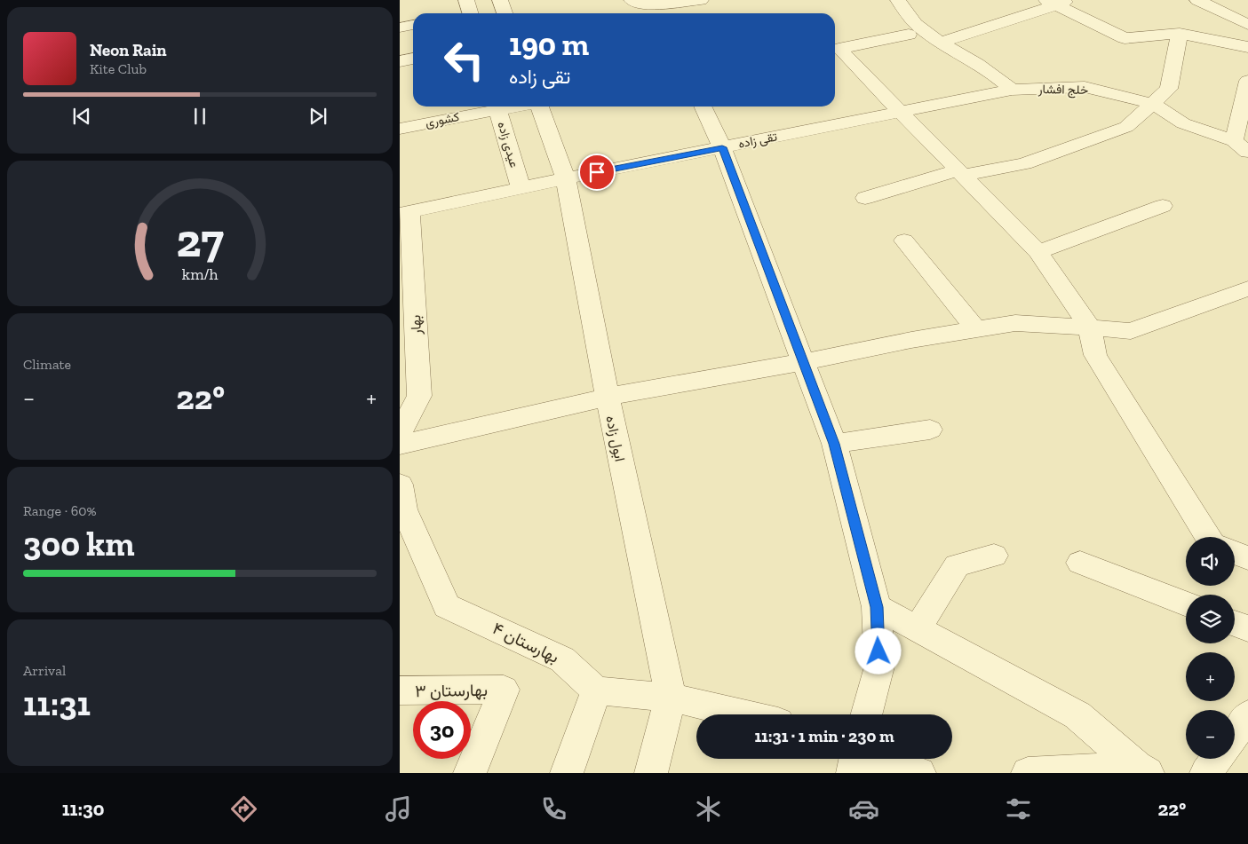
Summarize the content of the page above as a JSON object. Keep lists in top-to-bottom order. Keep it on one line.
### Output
{"streets":{"street":["خلج افشار","کشوری","تقی زاده","عیدی زاده","بهار","ابول زاده","بهارستان ۴","بهارستان ۳"]},"crossings":[["خلج افشار","تقی زاده"],["تقی زاده","عیدی زاده"],["تقی زاده","بهار"],["تقی زاده","ابول زاده"]],"page":{"turn":["190 m","تقی زاده"],"song":["Neon Rain","Kite Club"],"tile":["Climate",["Range · 60%","300 km"],["Arrival","11:31"]],"heat":["−","22°","+"],"map_buttons":["+","−"],"limit":"30","trip":"11:31 · 1 min · 230 m","tabs":["11:30","22°"],"gauge":["27","km/h"]}}
